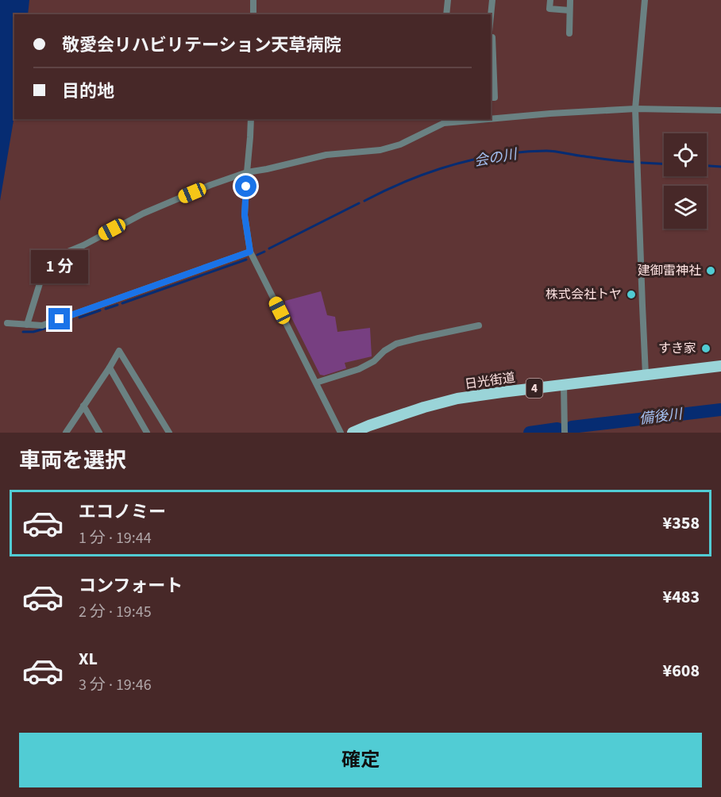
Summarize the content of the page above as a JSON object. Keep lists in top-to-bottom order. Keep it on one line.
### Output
{"streets":{"highway":["日光街道","4"]},"water":["会の川","備後川"],"places":["建御雷神社","株式会社トヤ","すき家"],"page":{"banner":["敬愛会リハビリテーション天草病院","目的地"],"bubble":"1 分","heading":"車両を選択","list":[{"name":"エコノミー","note":"1 分 · 19:44","value":"¥358"},{"name":"コンフォート","note":"2 分 · 19:45","value":"¥483"},{"name":"XL","note":"3 分 · 19:46","value":"¥608"}],"buttons":"確定"}}
